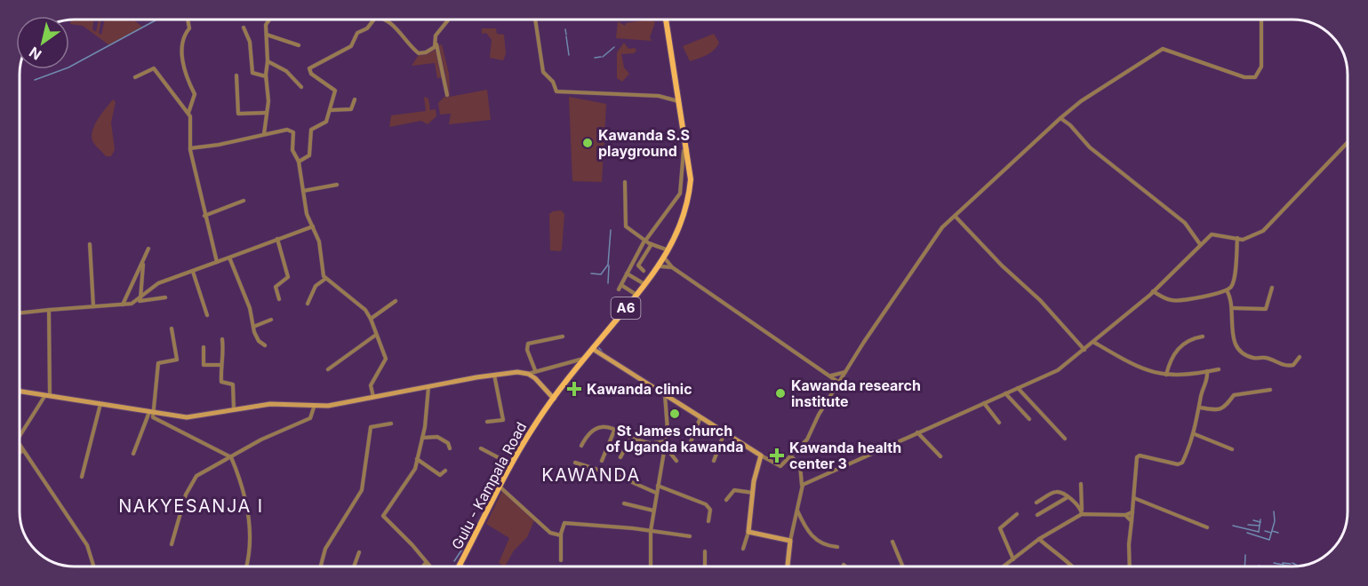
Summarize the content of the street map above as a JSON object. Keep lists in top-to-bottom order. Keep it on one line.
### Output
{"streets":{"main road":["A6","Gulu - Kampala Road"]},"districts":["KAWANDA","NAKYESANJA I"],"places":{"other":["Kawanda S.S playground","Kawanda research institute","St James church of Uganda kawanda"],"health":["Kawanda clinic","Kawanda health center 3"]},"north":"bottom left"}
